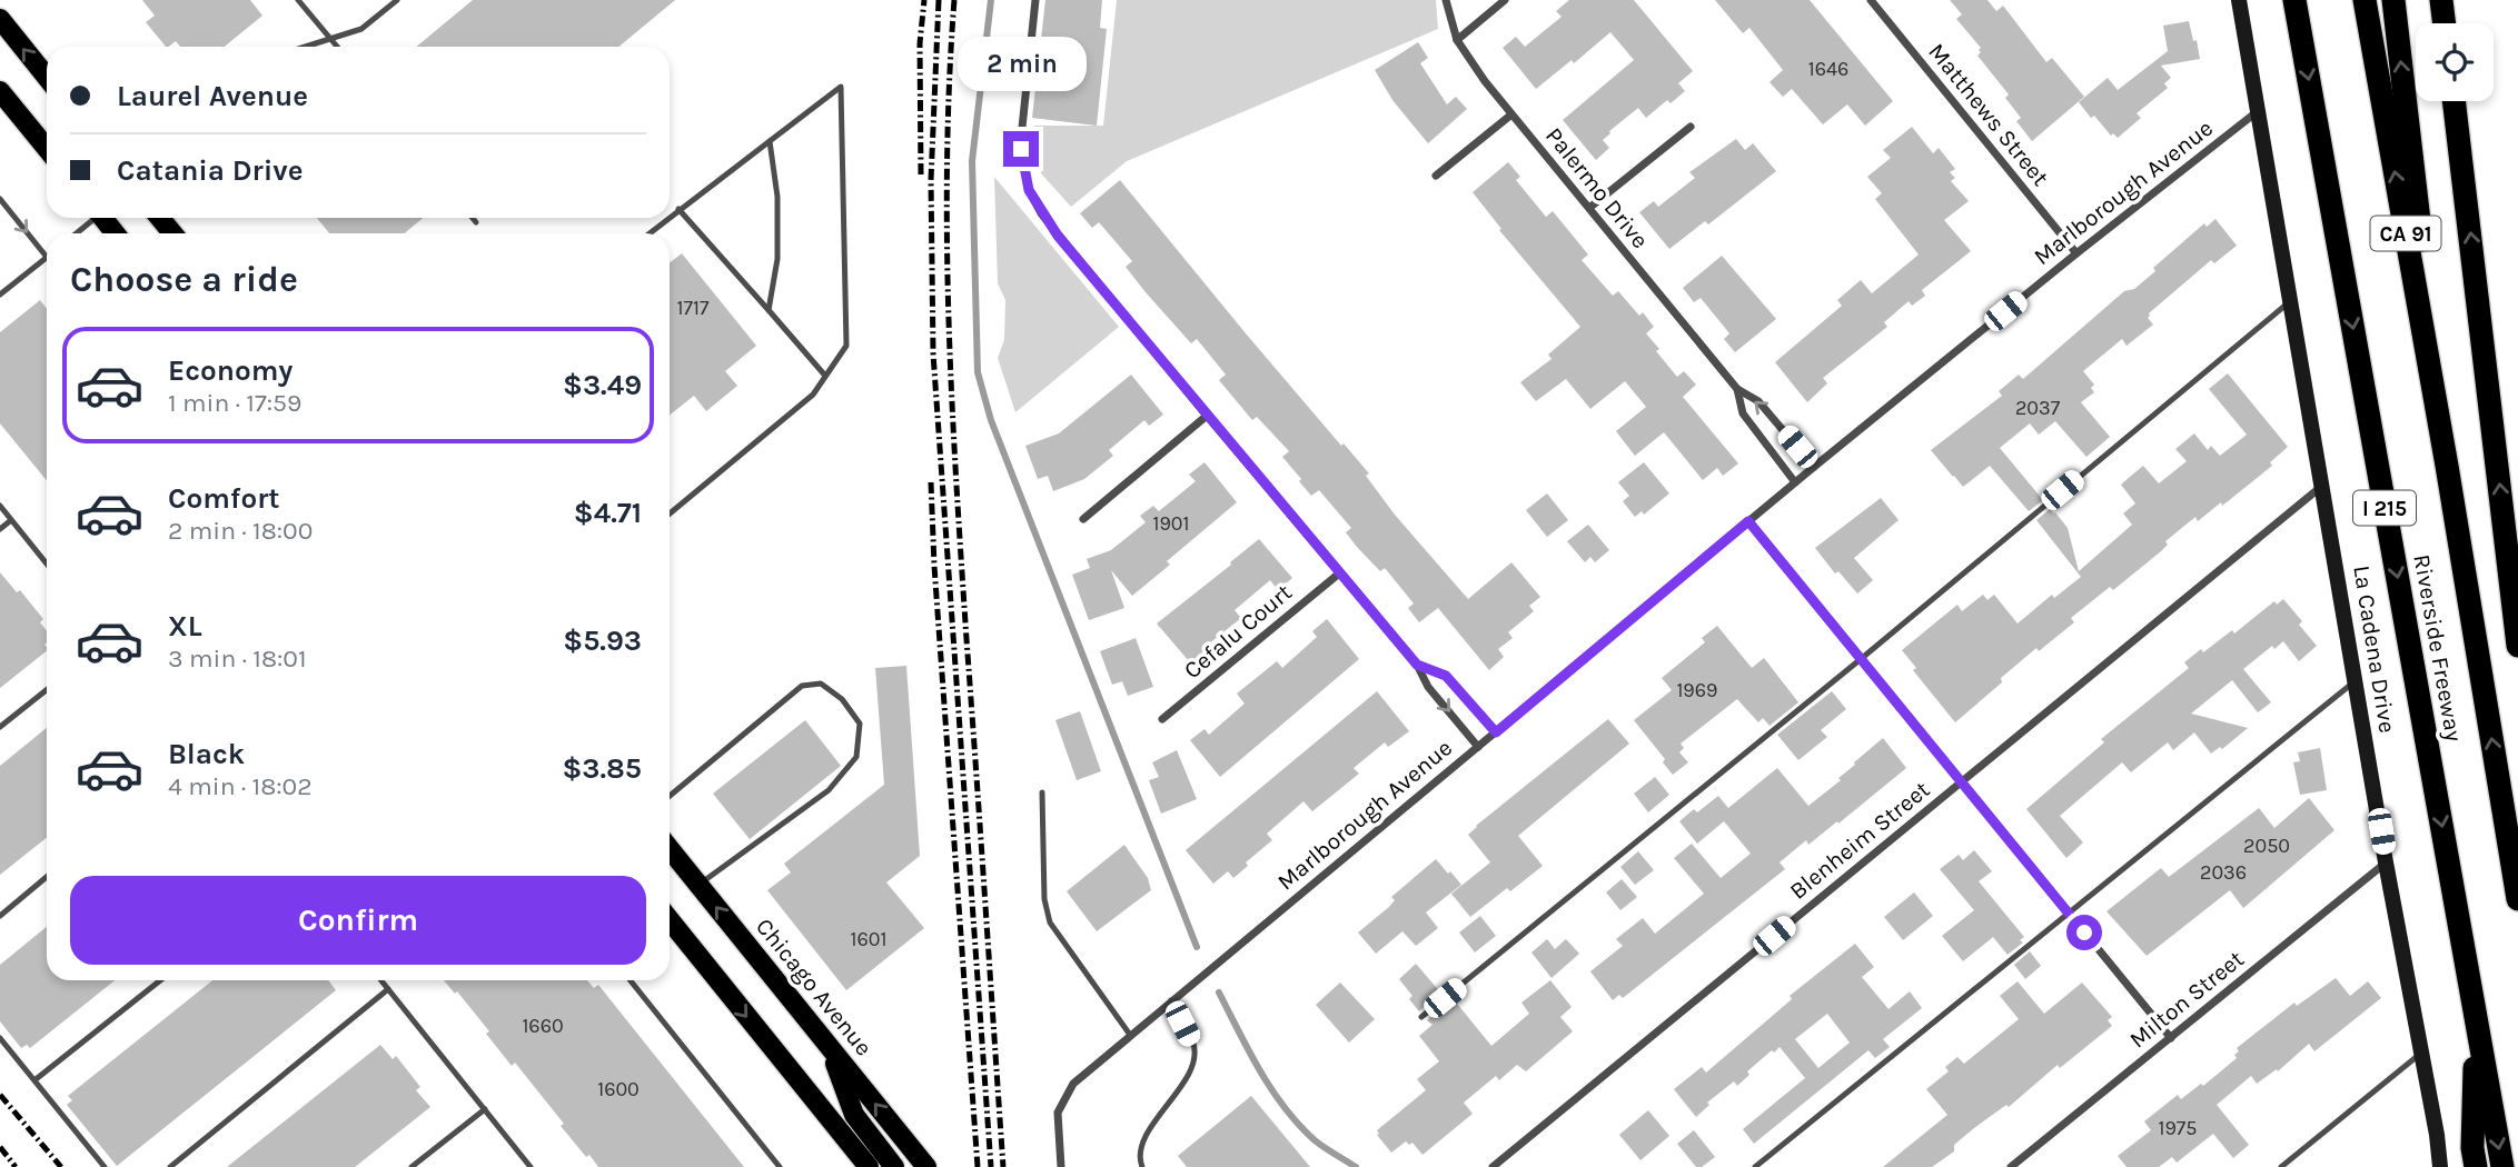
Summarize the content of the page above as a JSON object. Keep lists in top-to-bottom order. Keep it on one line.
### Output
{"streets":{"highway":["CA 91","I 215","Riverside Freeway"],"main road":["Chicago Avenue"],"street":["Matthews Street","Palermo Drive","Marlborough Avenue","Cefalu Court","La Cadena Drive","Blenheim Street","Milton Street"]},"crossings":[["Matthews Street","Marlborough Avenue"],["Palermo Drive","Marlborough Avenue"],["Marlborough Avenue","La Cadena Drive"],["La Cadena Drive","Blenheim Street"],["La Cadena Drive","Milton Street"]],"house_numbers":["1646","1717","2037","1901","1969","2050","2036","1601","1660","1600","1975"],"page":{"bubble":"2 min","banner":["Laurel Avenue","Catania Drive"],"heading":"Choose a ride","list":[{"name":"Economy","note":"1 min · 17:59","value":"$3.49"},{"name":"Comfort","note":"2 min · 18:00","value":"$4.71"},{"name":"XL","note":"3 min · 18:01","value":"$5.93"},{"name":"Black","note":"4 min · 18:02","value":"$3.85"}],"buttons":"Confirm"}}
